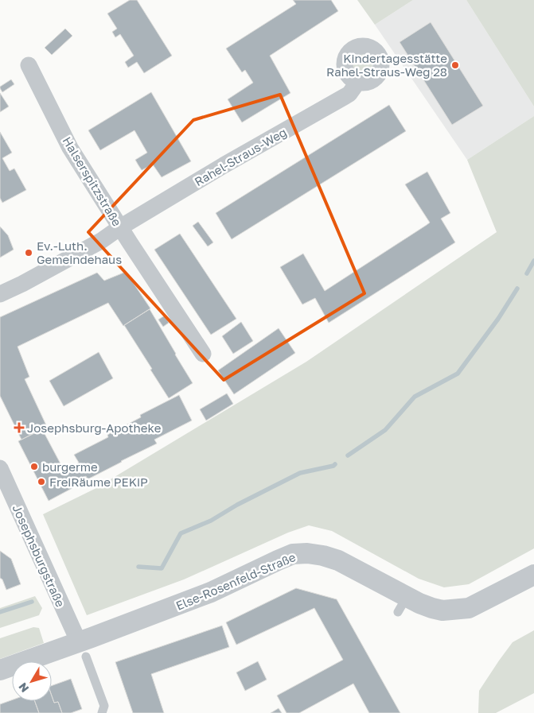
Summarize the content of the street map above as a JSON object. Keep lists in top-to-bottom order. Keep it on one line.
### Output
{"streets":{"street":["Rahel-Straus-Weg","Halserspitzstraße","Josephsburgstraße","Else-Rosenfeld-Straße"]},"crossings":[["Rahel-Straus-Weg","Halserspitzstraße"],["Josephsburgstraße","Else-Rosenfeld-Straße"]],"places":{"other":["Kindertagesstätte Rahel-Straus-Weg 28","Ev.-Luth. Gemeindehaus","burgerme","FreiRäume PEKiP"],"health":["Josephsburg-Apotheke"]},"north":"bottom left"}
